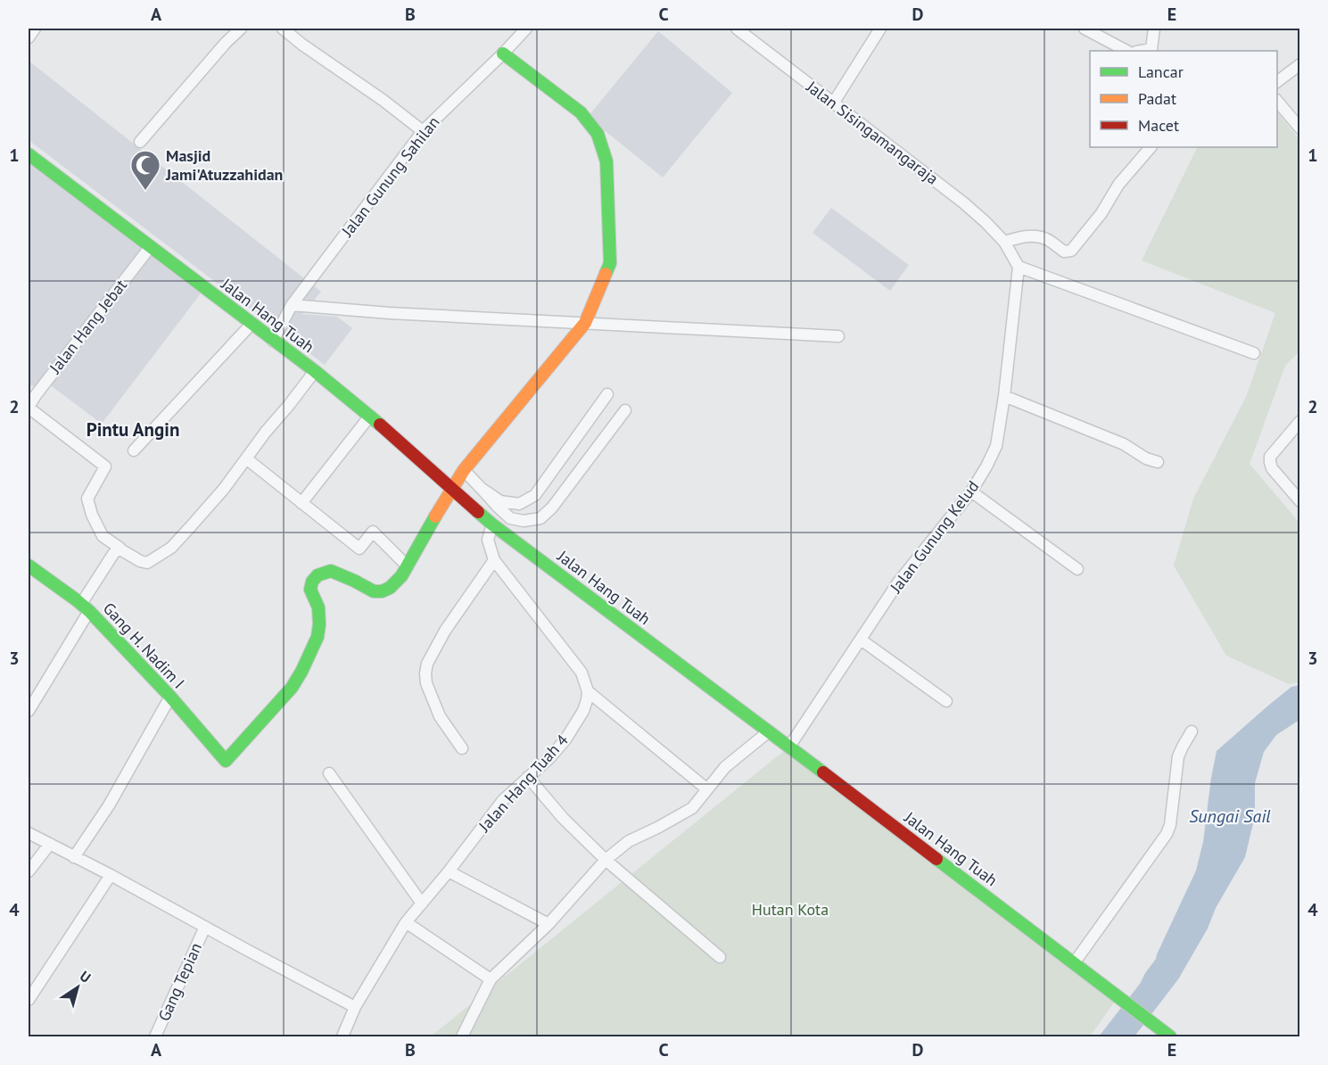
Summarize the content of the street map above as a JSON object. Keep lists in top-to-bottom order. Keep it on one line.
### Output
{"streets":{"main road":["Jalan Hang Tuah","Gang H. Nadim I"],"street":["Jalan Sisingamangaraja","Jalan Gunung Sahilan","Jalan Hang Jebat","Jalan Gunung Kelud","Jalan Hang Tuah 4","Gang Tepian"]},"crossings":[["Jalan Gunung Sahilan","Jalan Hang Tuah"],["Jalan Hang Tuah","Jalan Hang Jebat"],["Jalan Hang Tuah","Jalan Gunung Kelud"]],"districts":["Pintu Angin"],"water":["Sungai Sail"],"parks":["Hutan Kota"],"places":{"mosque":["Masjid Jami'Atuzzahidan"]},"legend":["Lancar","Padat","Macet"],"north":"top right","grid":{"columns":["A","B","C","D","E"],"rows":["1","2","3","4"]}}
